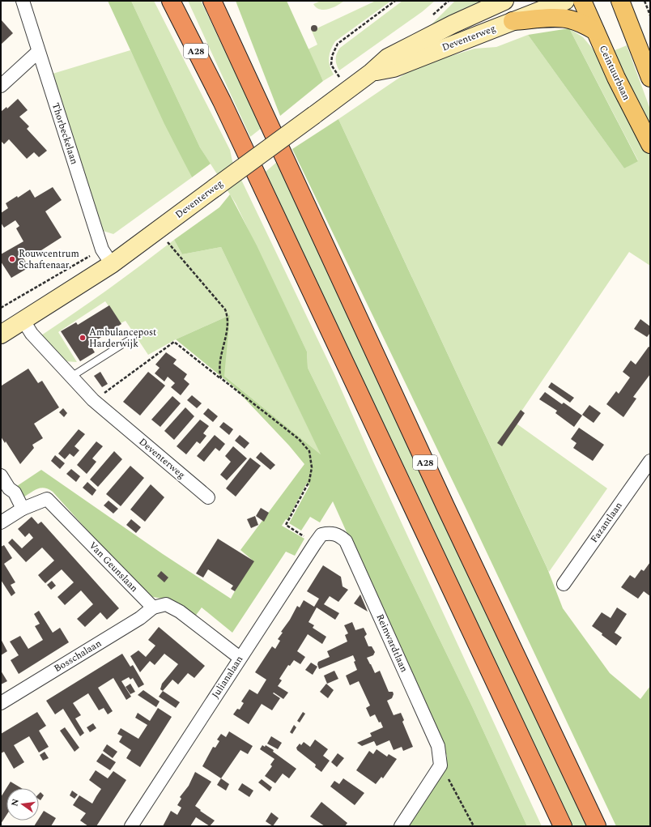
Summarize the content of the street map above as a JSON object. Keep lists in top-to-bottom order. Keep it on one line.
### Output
{"streets":{"highway":["A28"],"main road":["Deventerweg","Ceintuurbaan"],"street":["Thorbeckelaan","Fazantlaan","Van Geunslaan","Reinwardtlaan","Bosschalaan","Julianalaan"]},"crossings":[["Deventerweg","Thorbeckelaan"],["Van Geunslaan","Bosschalaan"],["Reinwardtlaan","Julianalaan"]],"places":["Rouwcentrum Schaftenaar","Ambulancepost Harderwijk"],"north":"left"}
